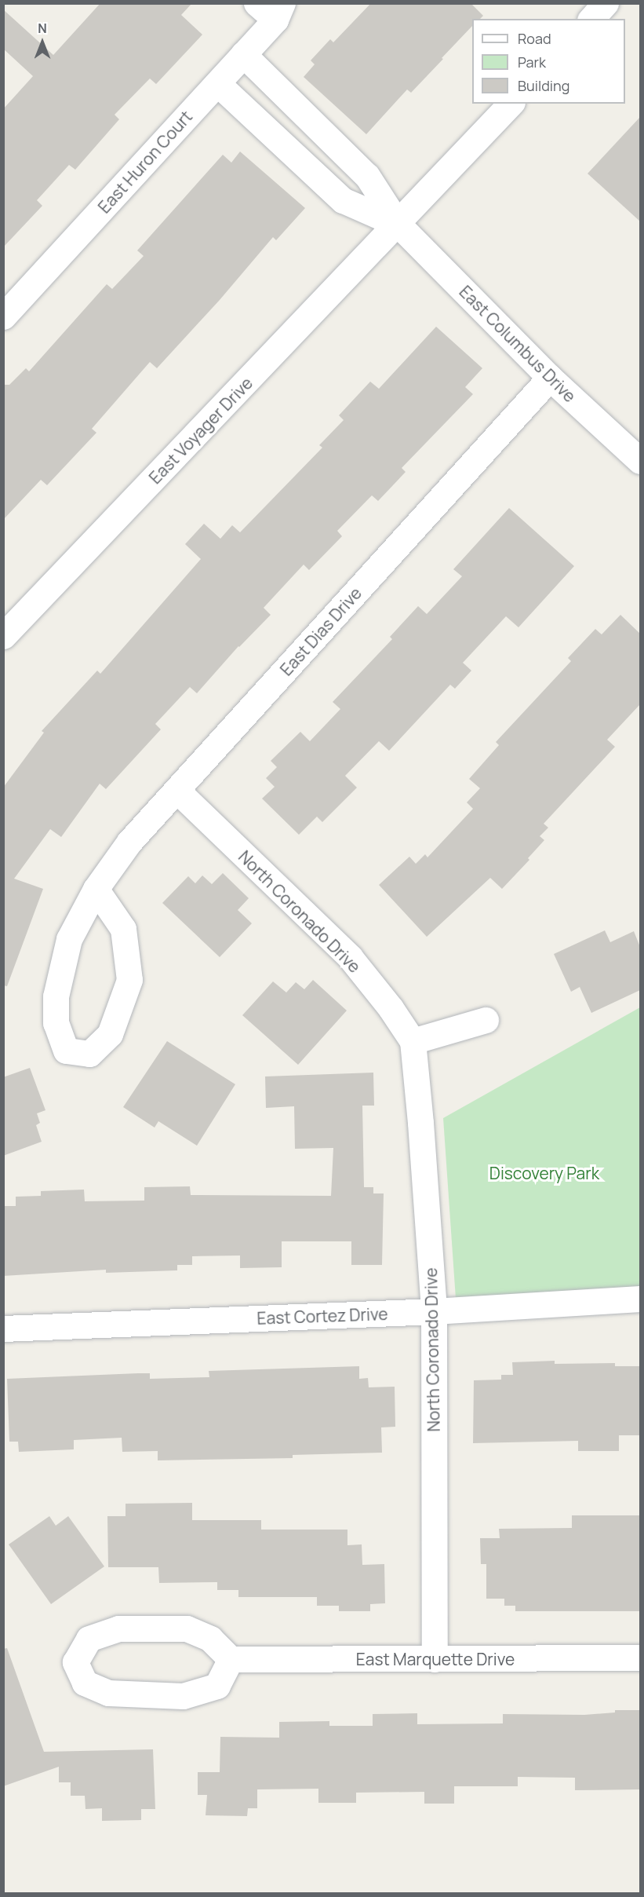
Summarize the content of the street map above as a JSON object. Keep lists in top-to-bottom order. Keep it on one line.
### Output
{"streets":{"street":["East Huron Court","East Columbus Drive","East Voyager Drive","East Dias Drive","North Coronado Drive","East Cortez Drive","East Marquette Drive"]},"crossings":[["East Huron Court","East Columbus Drive"],["East Columbus Drive","East Voyager Drive"],["East Columbus Drive","East Dias Drive"],["East Dias Drive","North Coronado Drive"],["North Coronado Drive","East Cortez Drive"],["North Coronado Drive","East Marquette Drive"]],"parks":["Discovery Park"],"legend":["Road","Park","Building"],"north":"top"}
